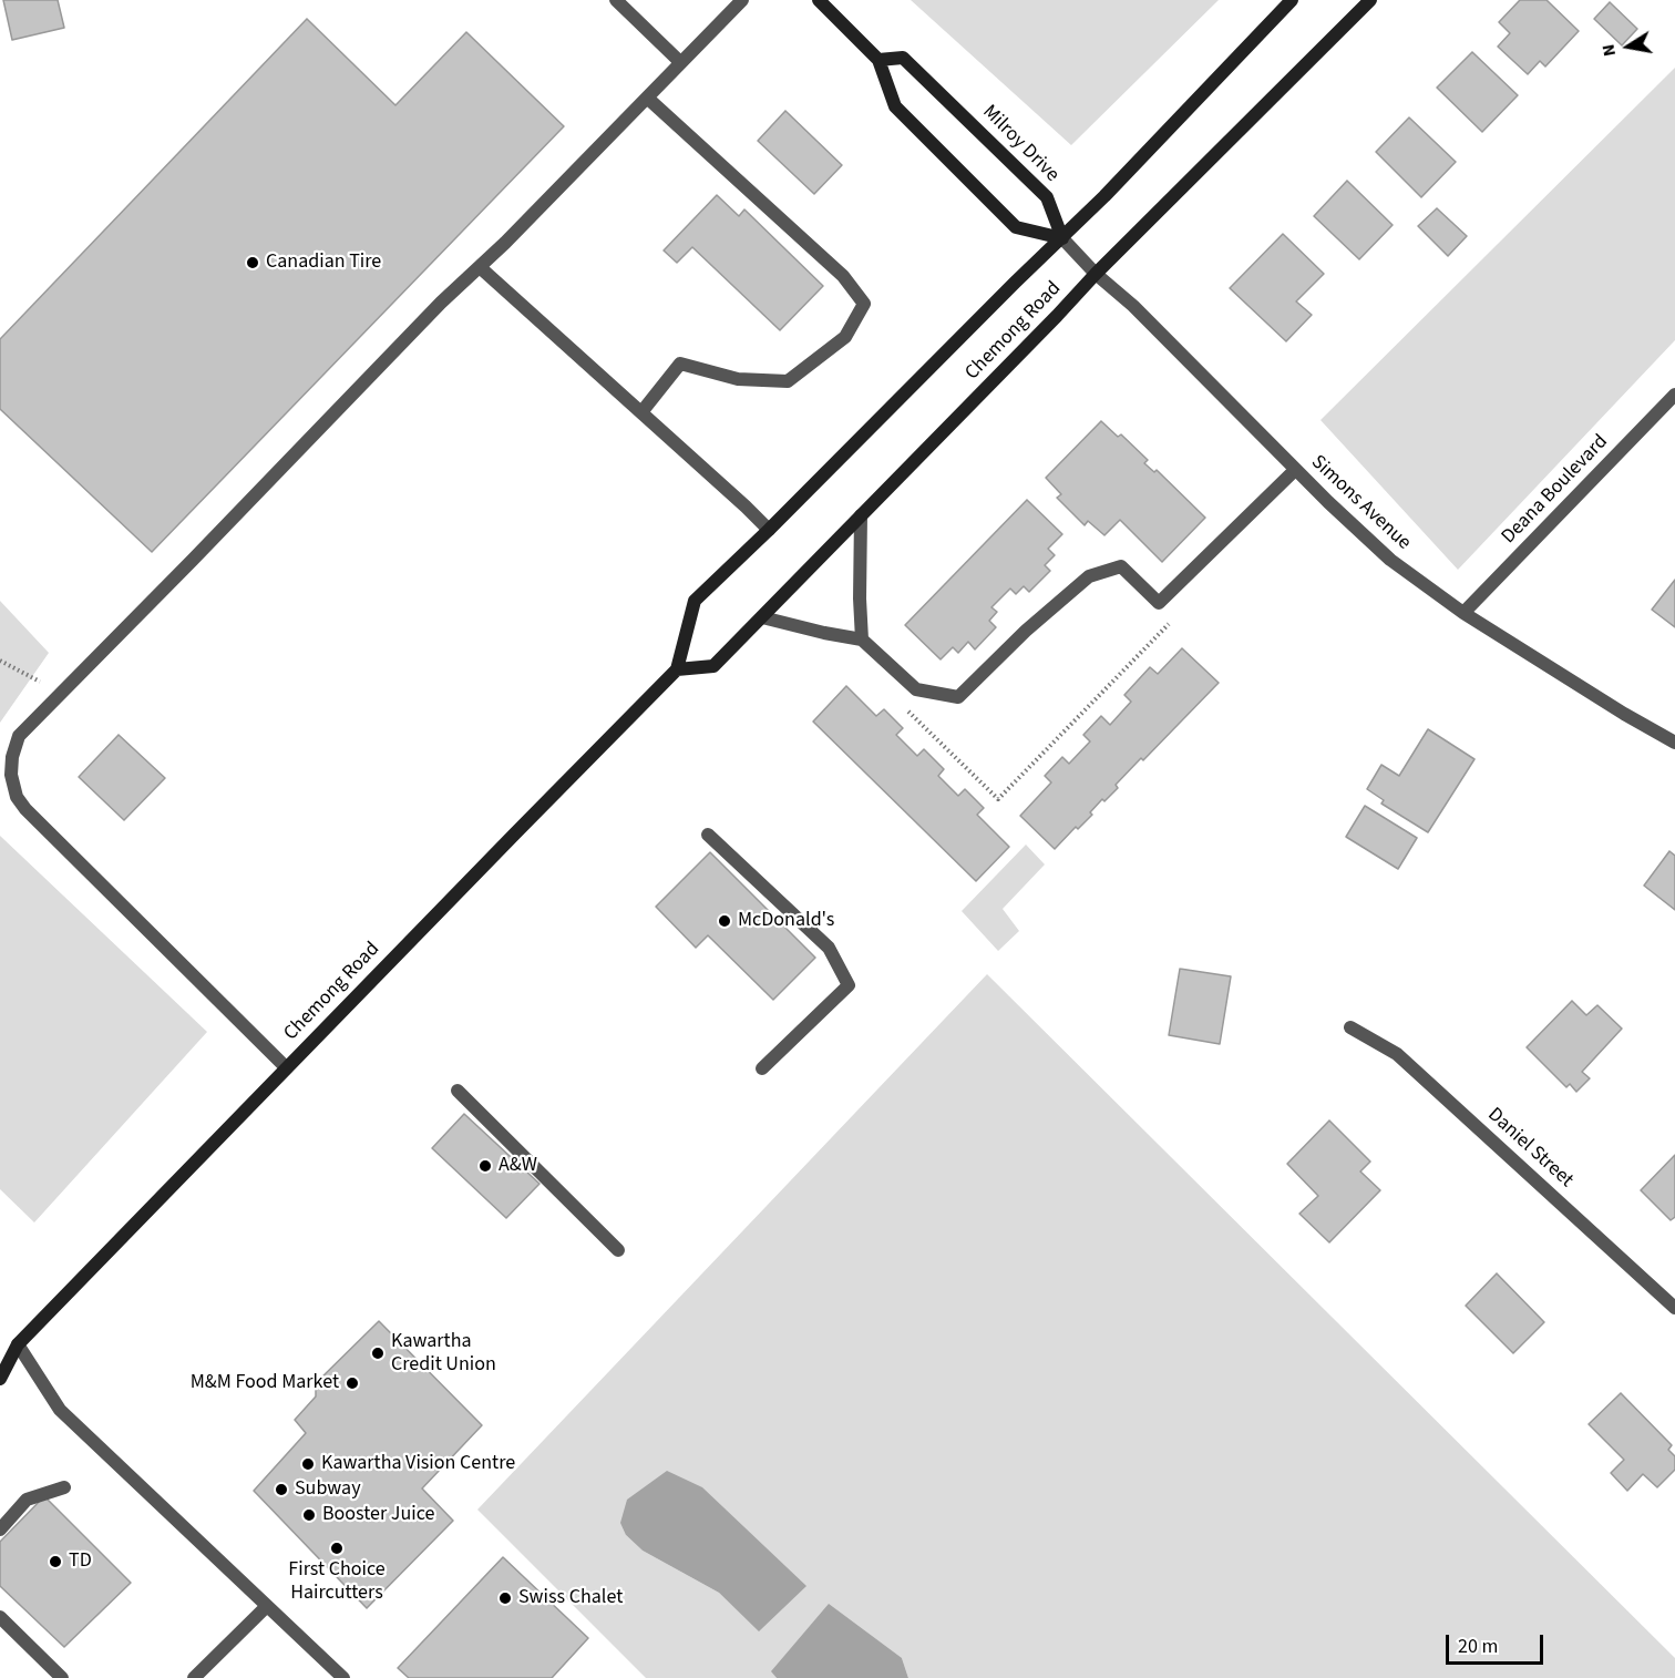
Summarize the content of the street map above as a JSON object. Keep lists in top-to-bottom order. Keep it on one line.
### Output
{"streets":{"main road":["Milroy Drive","Chemong Road"],"street":["Deana Boulevard","Simons Avenue","Daniel Street"]},"crossings":[["Milroy Drive","Chemong Road"],["Milroy Drive","Simons Avenue"],["Chemong Road","Simons Avenue"],["Deana Boulevard","Simons Avenue"]],"places":["Canadian Tire","McDonald's","A&W","Kawartha Credit Union","M&M Food Market","Kawartha Vision Centre","Subway","Booster Juice","First Choice Haircutters","TD","Swiss Chalet"],"scale_bar":"20 m","north":"left"}
